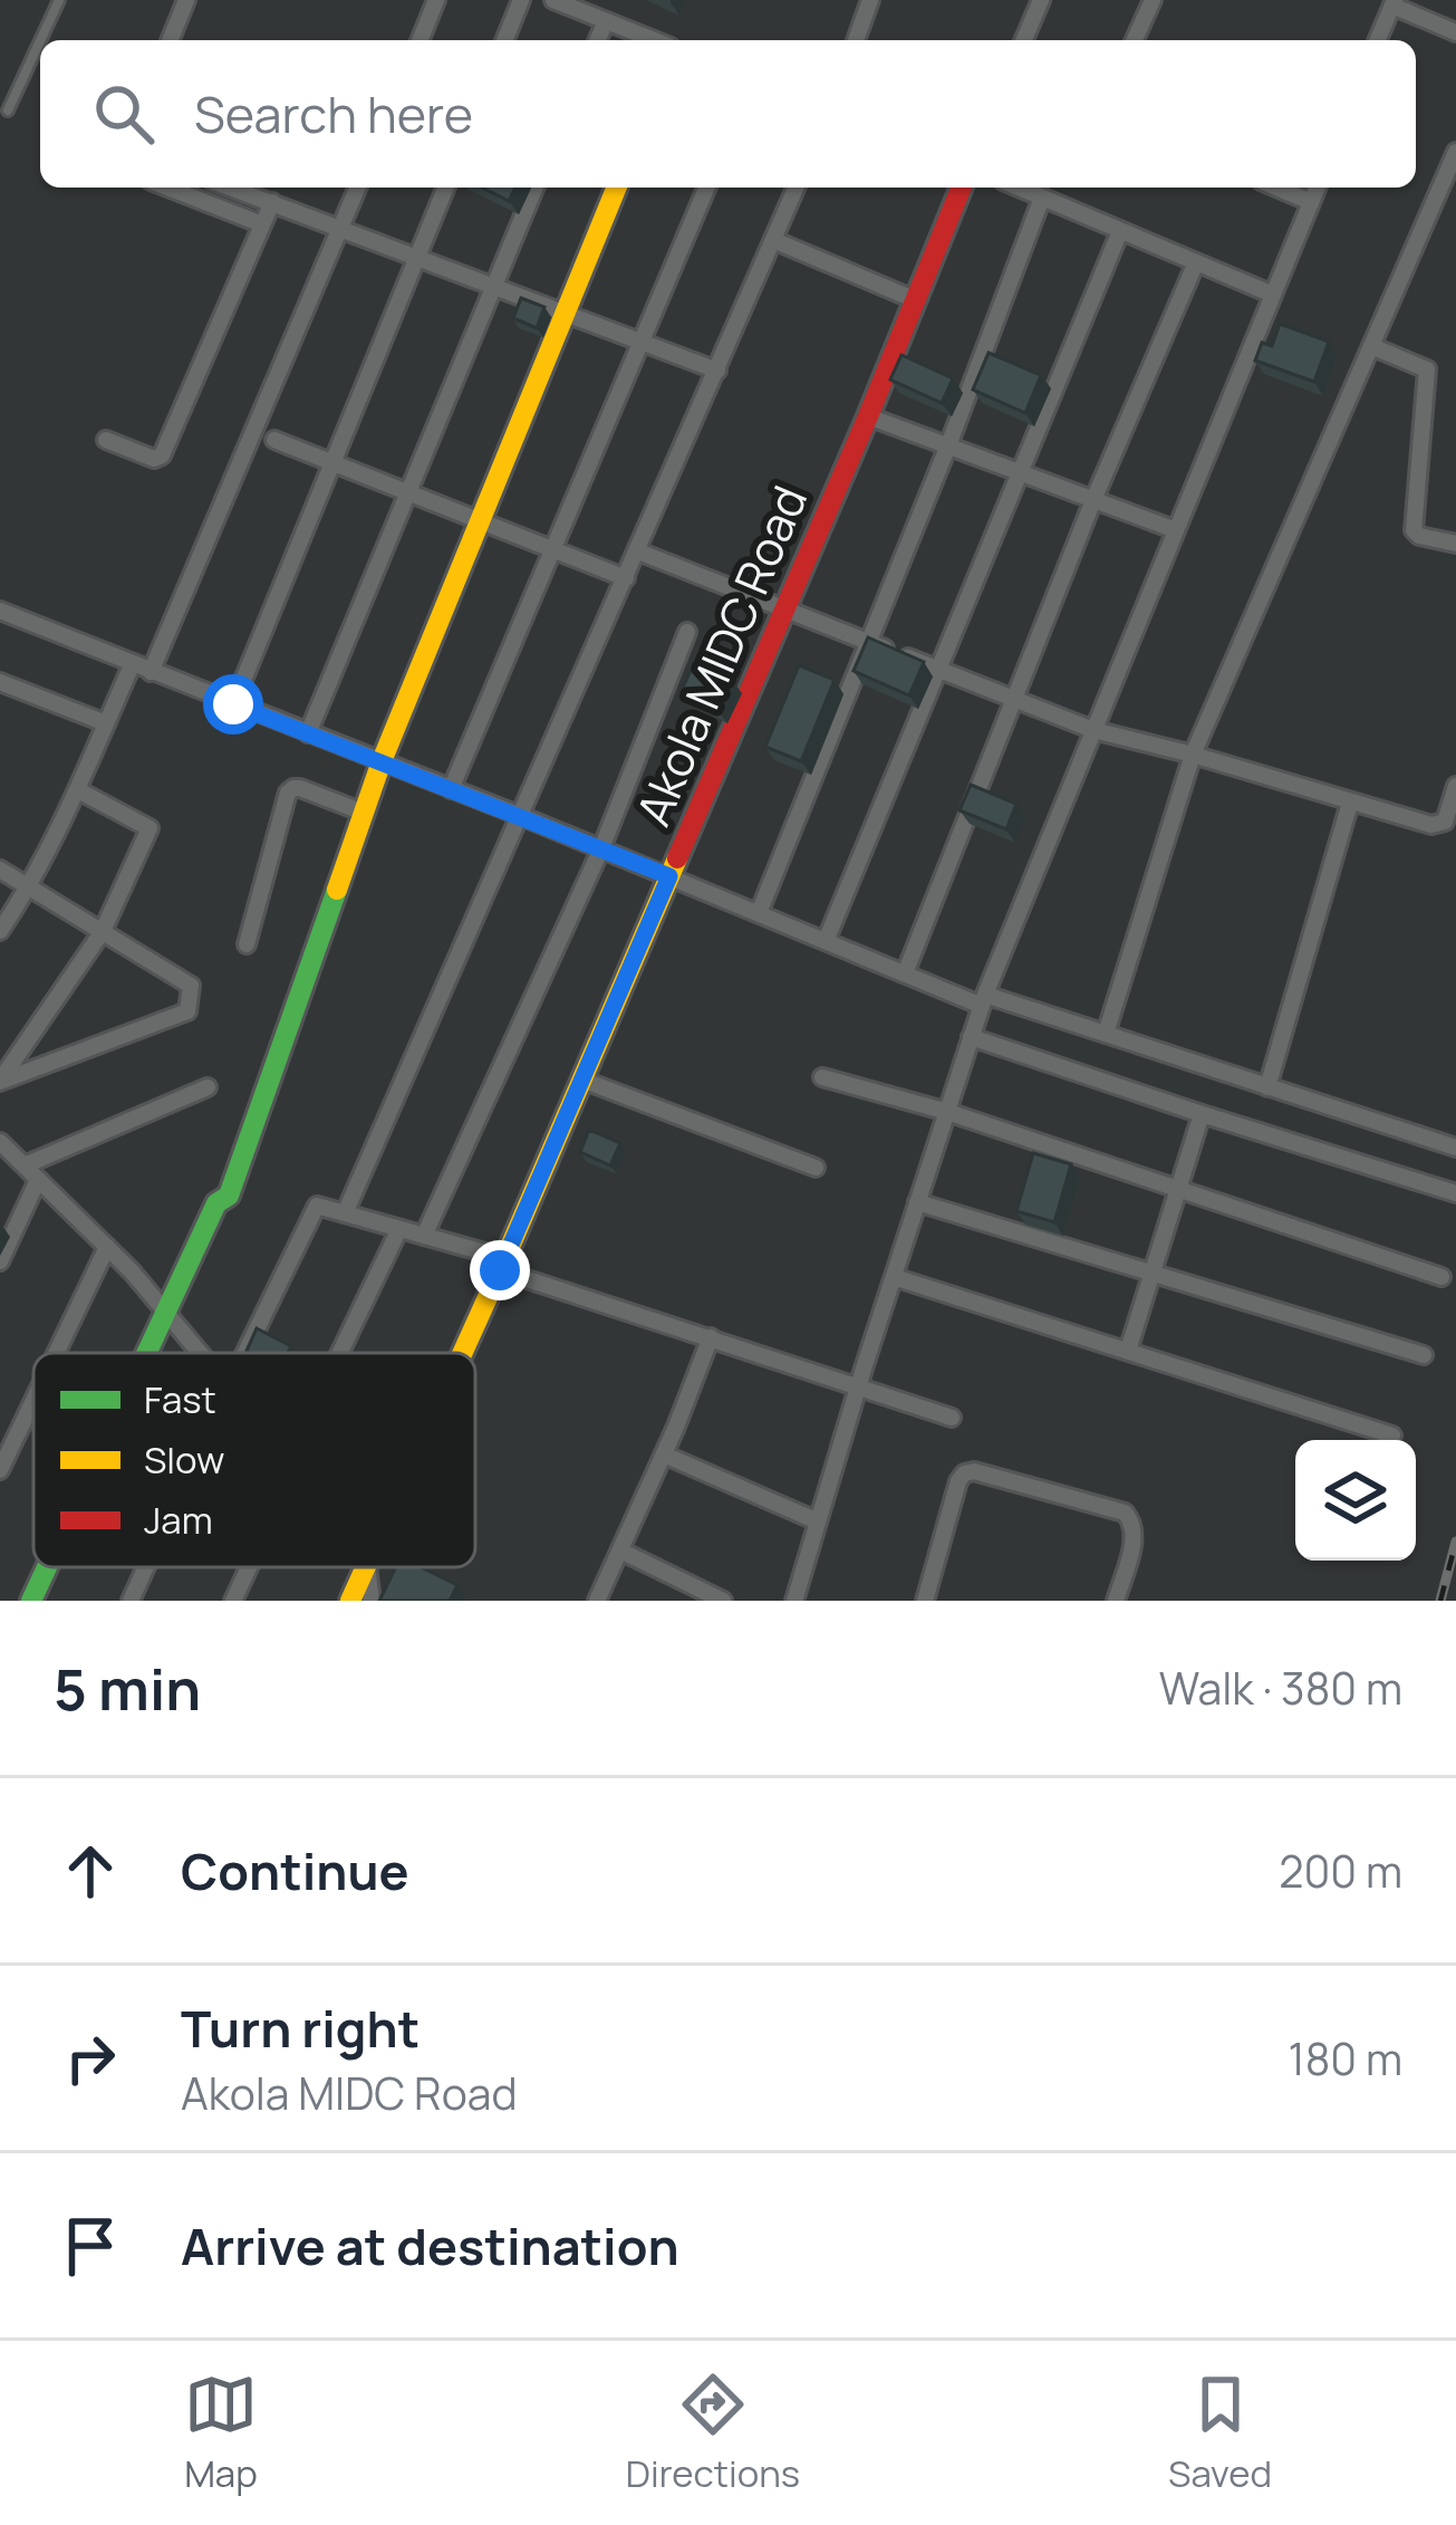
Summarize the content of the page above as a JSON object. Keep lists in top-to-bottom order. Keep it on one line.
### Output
{"streets":{"street":["Akola MIDC Road"]},"legend":["Fast","Slow","Jam"],"page":{"search":"Search here","heading":["5 min","Walk · 380 m"],"list":[["Continue","200 m"],["Turn right","Akola MIDC Road","180 m"],"Arrive at destination"],"nav":["Map","Directions","Saved"]}}
